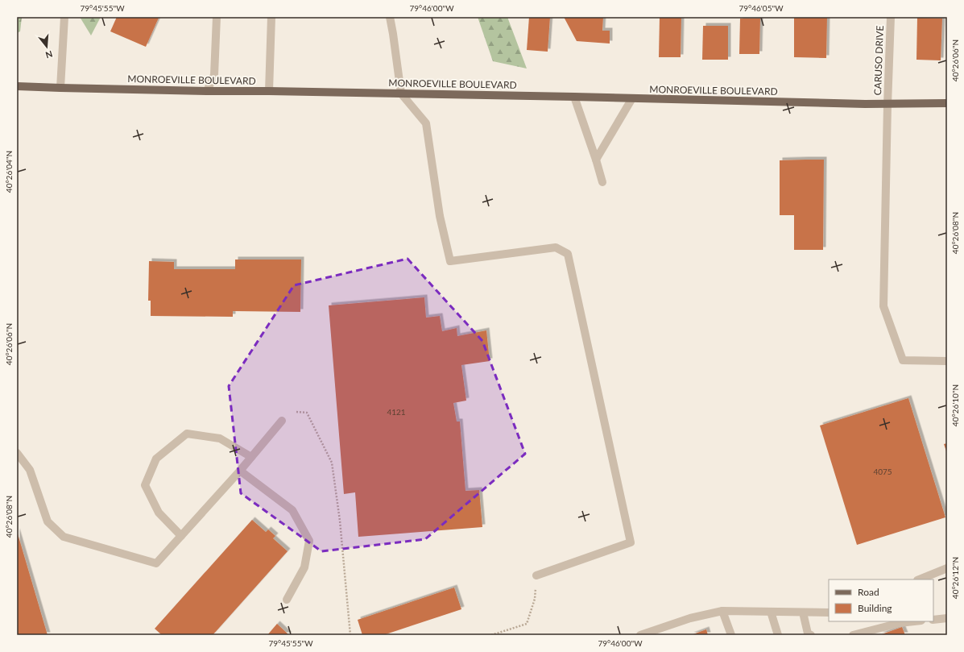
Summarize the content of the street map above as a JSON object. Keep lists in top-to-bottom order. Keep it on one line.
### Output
{"streets":{"main road":["MONROEVILLE BOULEVARD"],"street":["CARUSO DRIVE"]},"crossings":[["CARUSO DRIVE","MONROEVILLE BOULEVARD"]],"house_numbers":["4121","4075"],"legend":["Road","Building"],"north":"bottom","coordinates":["79°45'55\"W","79°46'00\"W","79°46'05\"W","40°26'06\"N","40°26'04\"N","40°26'08\"N","40°26'10\"N","40°26'12\"N"]}
